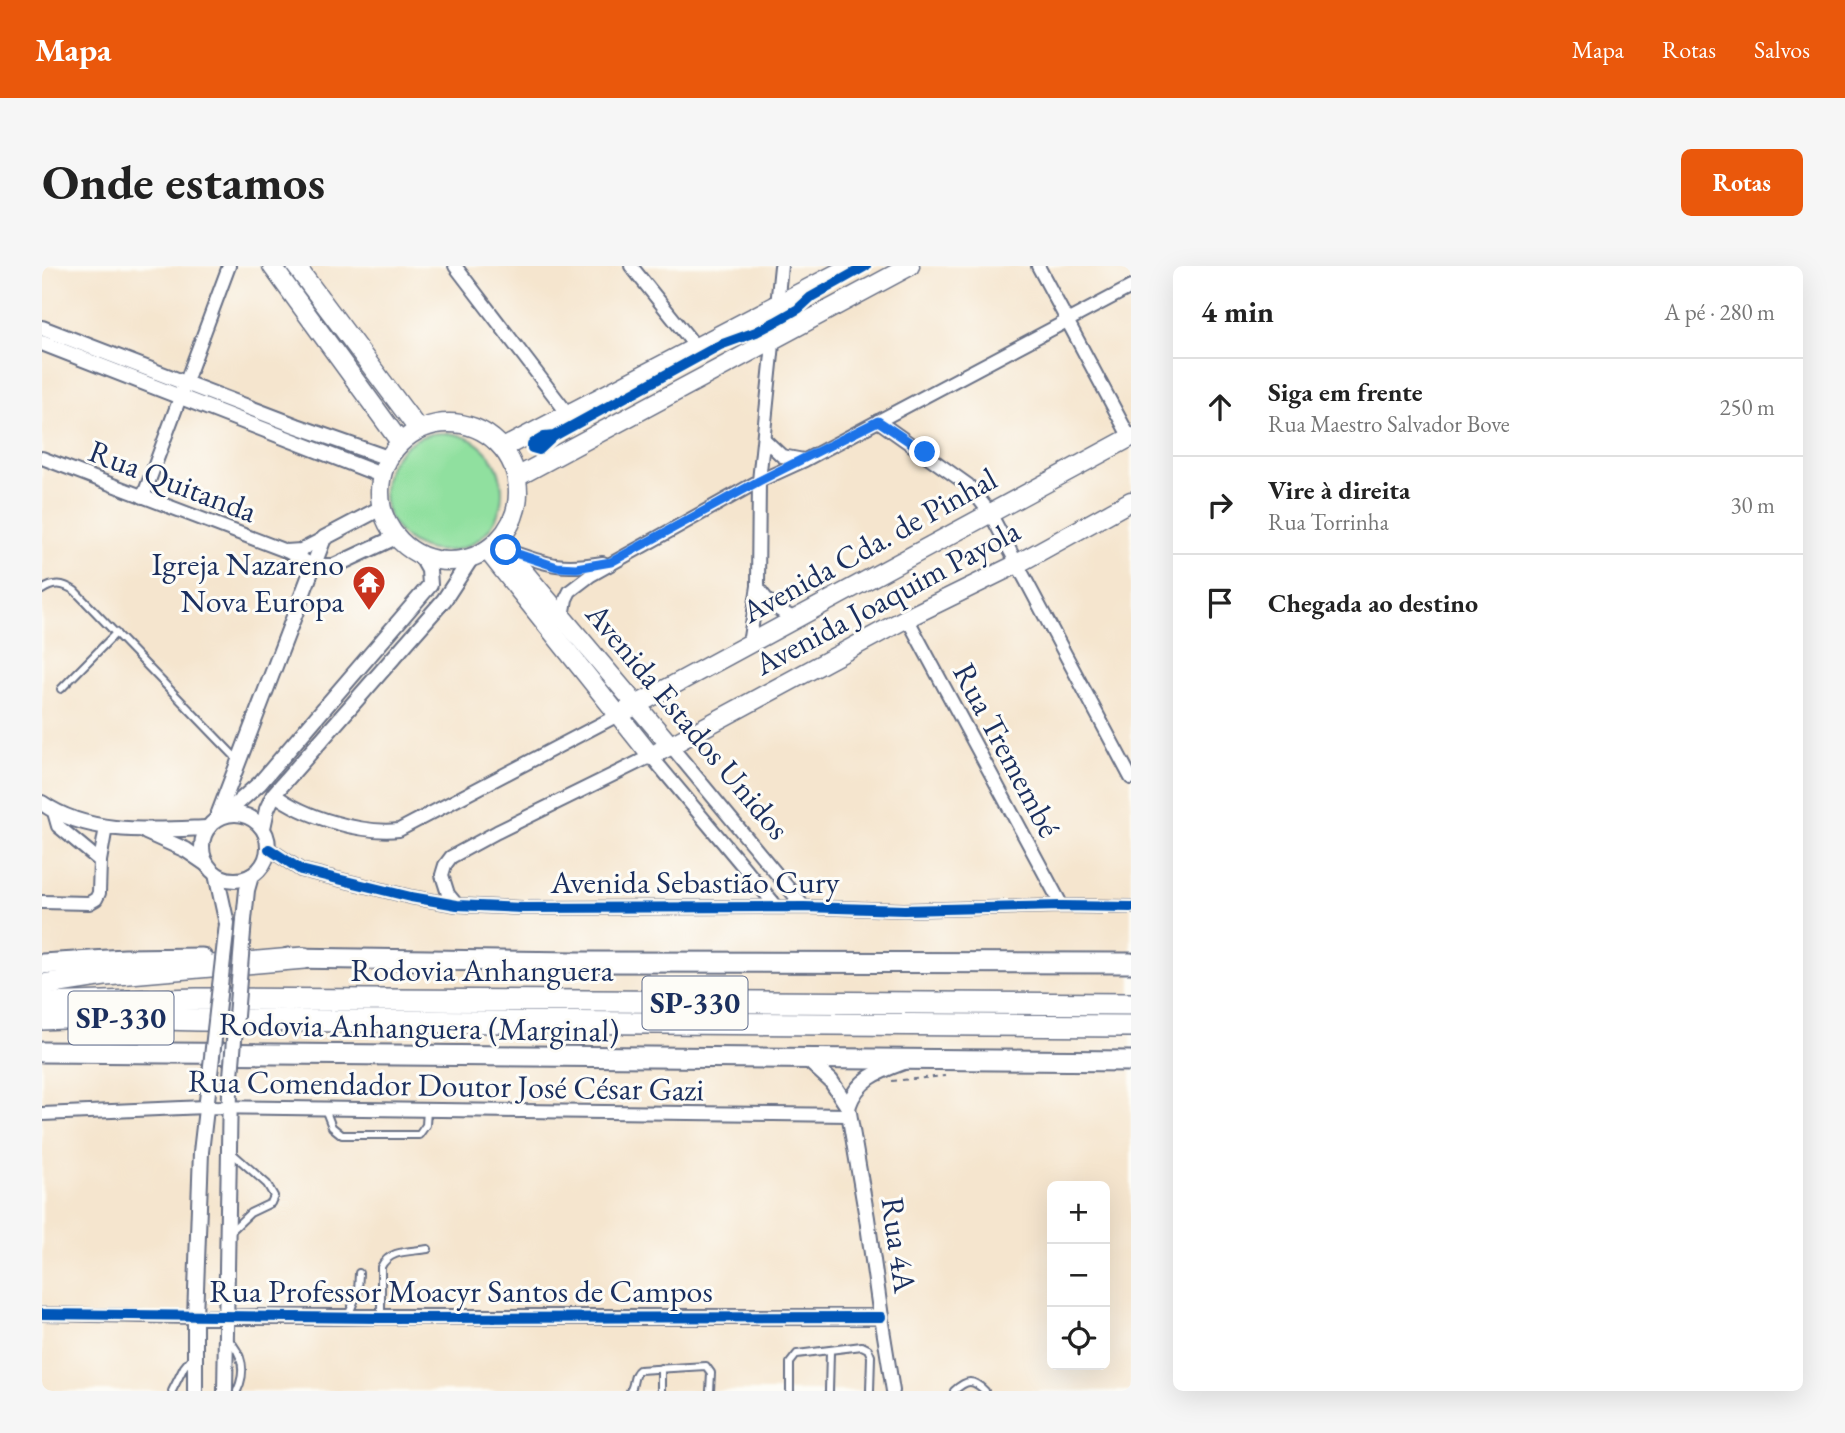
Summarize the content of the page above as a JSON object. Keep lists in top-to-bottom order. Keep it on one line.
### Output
{"streets":{"highway":["Rodovia Anhanguera","SP-330","Rodovia Anhanguera (Marginal)"],"main road":["Avenida Cda. de Pinhal","Avenida Joaquim Payola","Avenida Estados Unidos"],"street":["Rua Quitanda","Rua Tremembé","Avenida Sebastião Cury","Rua Comendador Doutor José César Gazi","Rua 4A","Rua Professor Moacyr Santos de Campos"]},"crossings":[["Avenida Cda. de Pinhal","Avenida Estados Unidos"],["Avenida Joaquim Payola","Avenida Estados Unidos"],["Avenida Joaquim Payola","Rua Tremembé"],["Avenida Estados Unidos","Avenida Sebastião Cury"],["Rua Tremembé","Avenida Sebastião Cury"],["Rodovia Anhanguera (Marginal)","Rua 4A"],["Rua Comendador Doutor José César Gazi","Rua 4A"],["Rua 4A","Rua Professor Moacyr Santos de Campos"]],"places":{"temple":["Igreja Nazareno Nova Europa"]},"page":{"header":"Mapa","nav":["Mapa","Rotas","Salvos"],"buttons":"Rotas","title":"Onde estamos","heading":["4 min","A pé · 280 m"],"list":[["Siga em frente","Rua Maestro Salvador Bove","250 m"],["Vire à direita","Rua Torrinha","30 m"],"Chegada ao destino"],"map_buttons":["+","−"]}}
